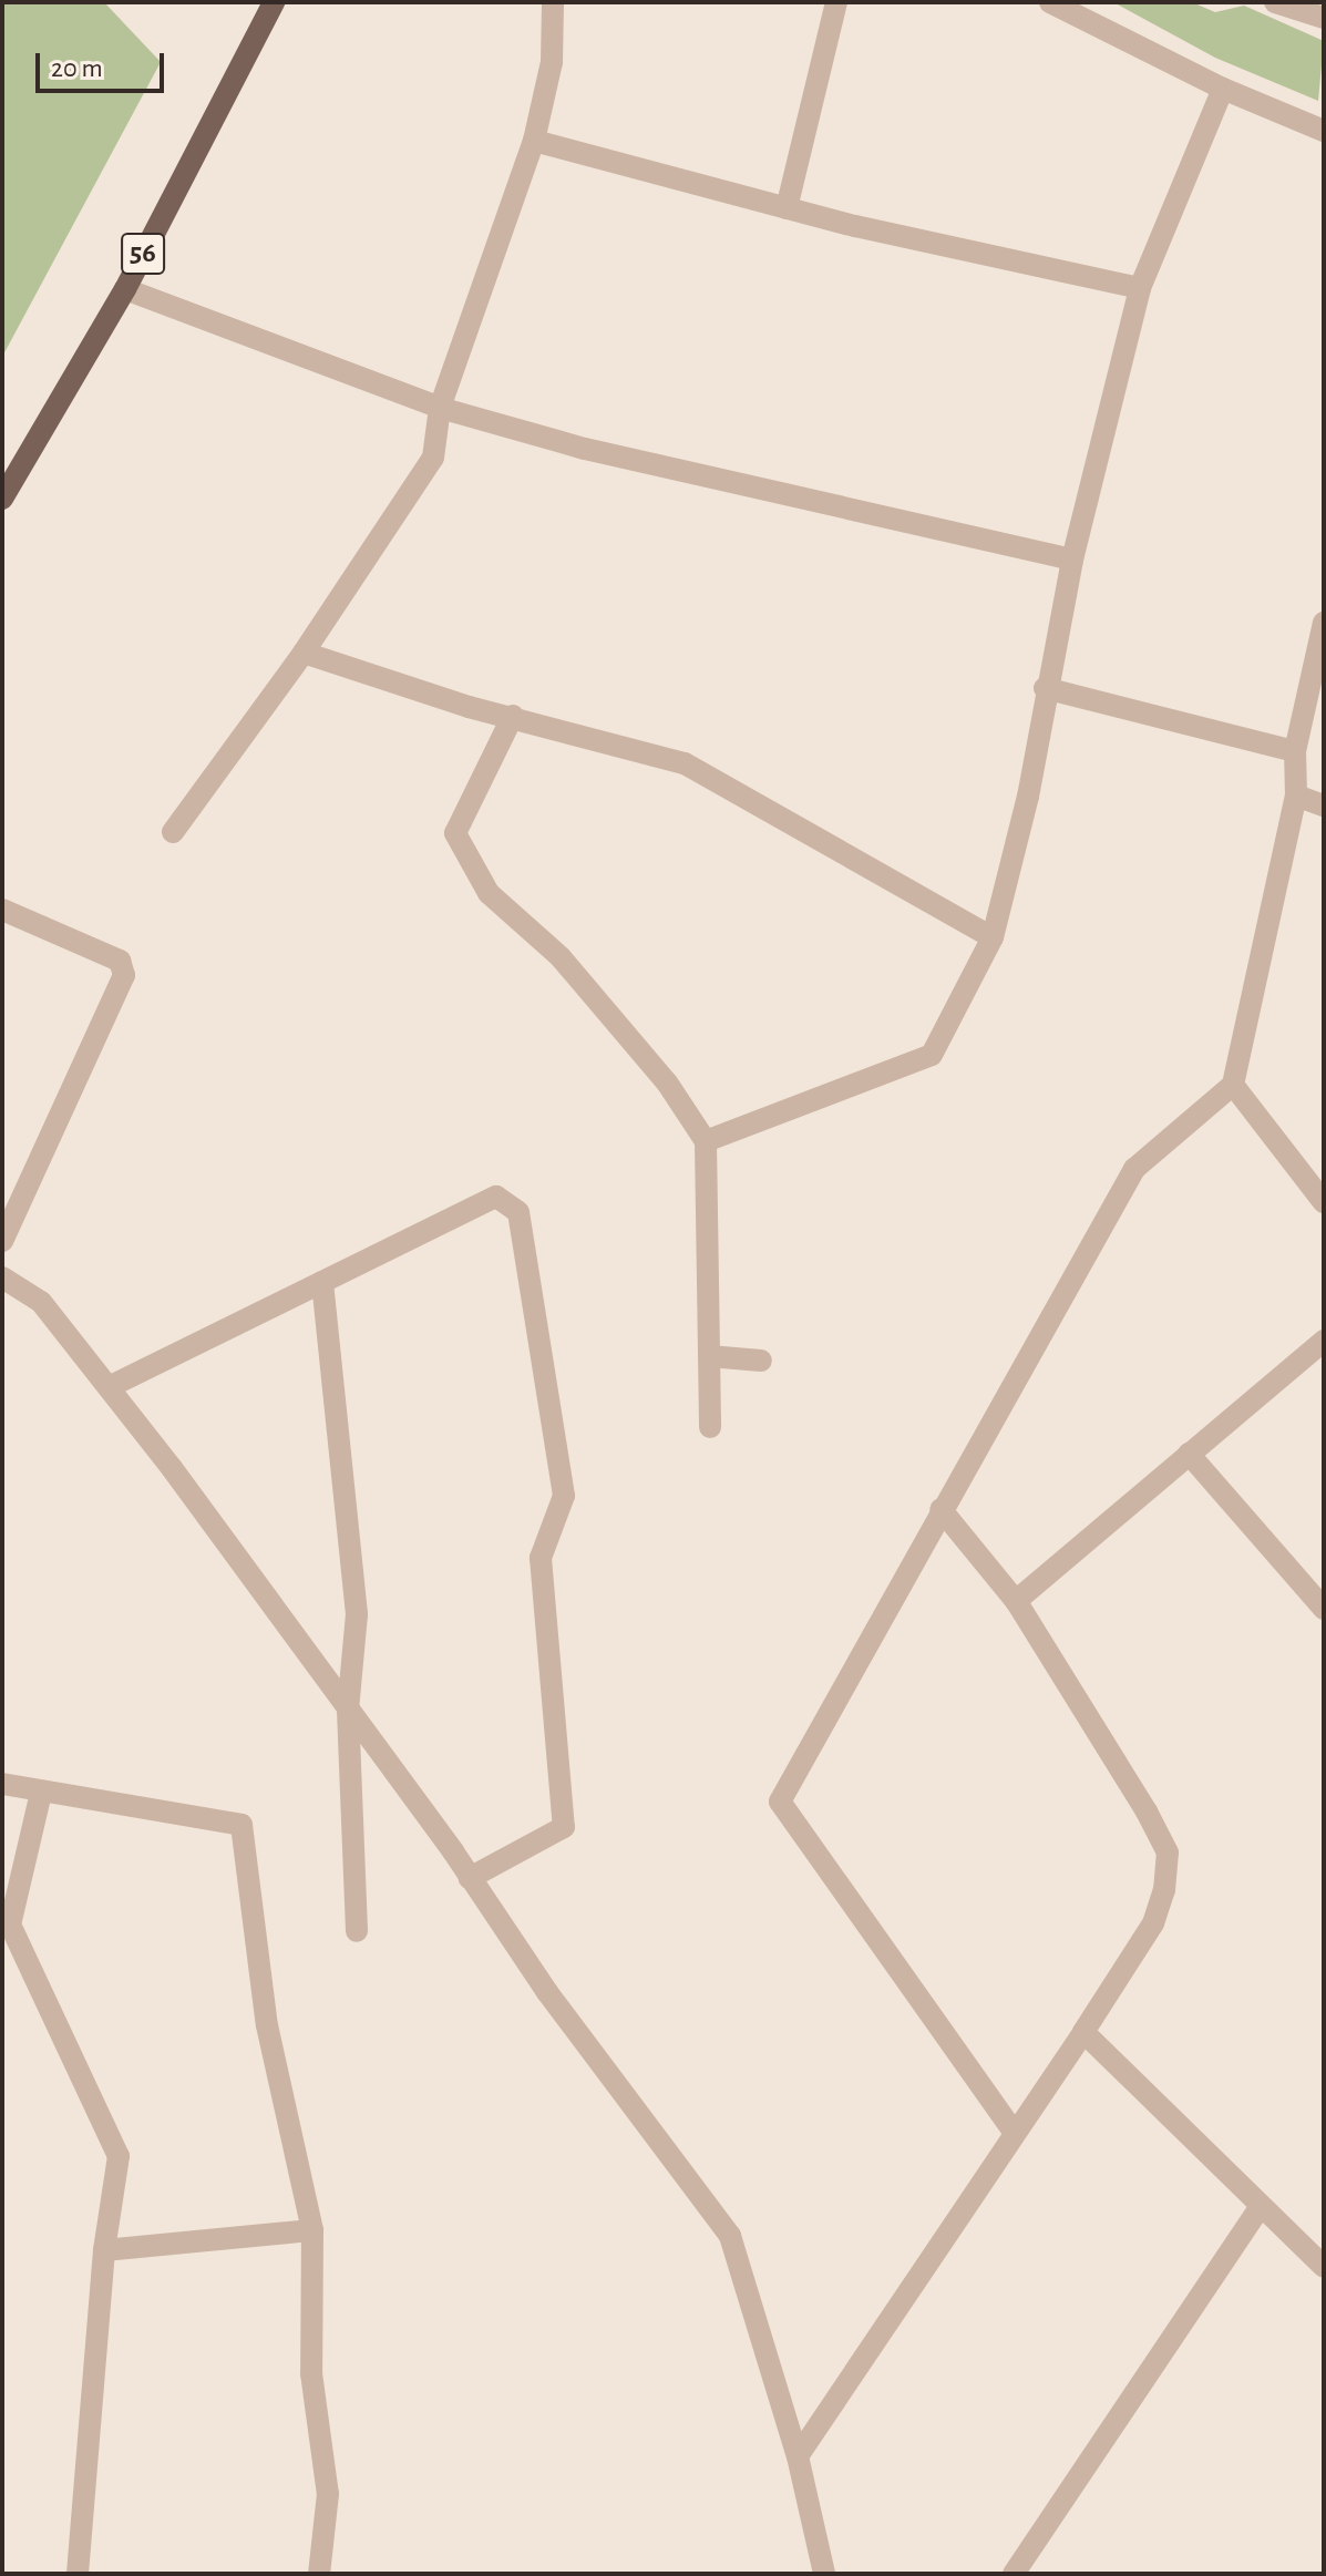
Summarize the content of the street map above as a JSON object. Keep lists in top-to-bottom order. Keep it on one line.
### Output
{"streets":{"main road":["56"]},"scale_bar":"20 m"}
